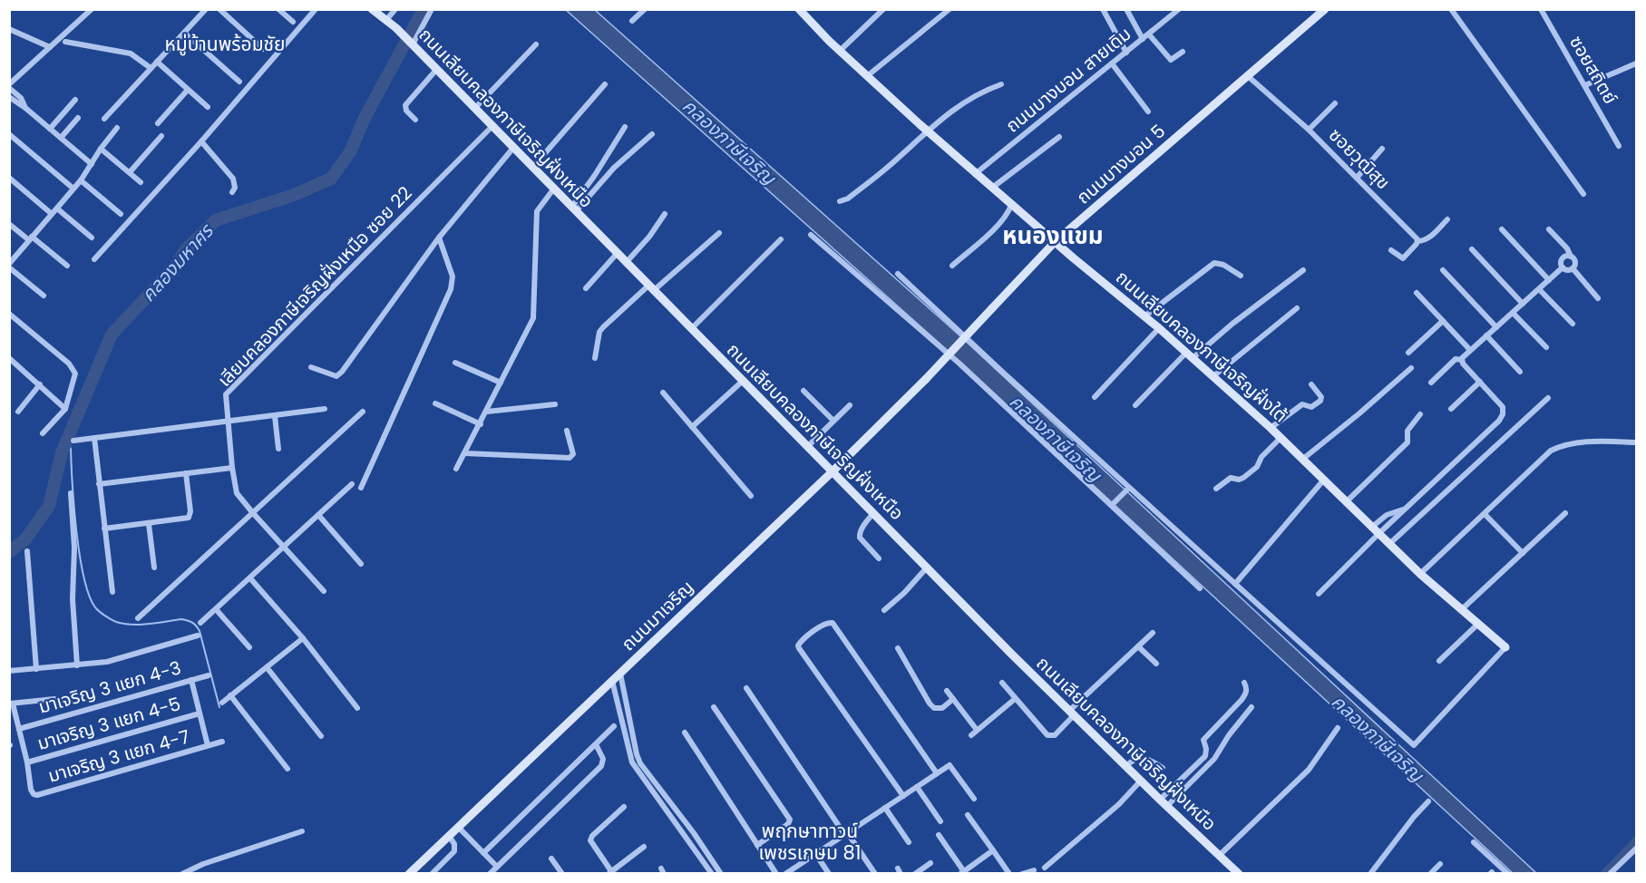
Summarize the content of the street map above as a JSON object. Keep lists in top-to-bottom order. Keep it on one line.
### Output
{"streets":{"main road":["ถนนเลียบคลองภาษีเจริญฝั่งเหนือ","ถนนบางบอน 5","ถนนเลียบคลองภาษีเจริญฝั่งใต้","ถนนมาเจริญ"],"street":["ซอยสถิตย์","ถนนบางบอน สายเดิม","ซอยวุฒิสุข","เลียบคลองภาษีเจริญฝั่งเหนือ ซอย 22","มาเจริญ 3 แยก 4-3","มาเจริญ 3 แยก 4-5","มาเจริญ 3 แยก 4-7"]},"crossings":[["ถนนบางบอน สายเดิม","ถนนเลียบคลองภาษีเจริญฝั่งใต้"],["ถนนเลียบคลองภาษีเจริญฝั่งเหนือ","เลียบคลองภาษีเจริญฝั่งเหนือ ซอย 22"],["ถนนเลียบคลองภาษีเจริญฝั่งเหนือ","ถนนมาเจริญ"],["ซอยวุฒิสุข","ถนนบางบอน 5"],["ถนนบางบอน 5","ถนนเลียบคลองภาษีเจริญฝั่งใต้"],["ถนนบางบอน 5","ถนนมาเจริญ"],["มาเจริญ 3 แยก 4-3","มาเจริญ 3 แยก 4-7"],["มาเจริญ 3 แยก 4-5","มาเจริญ 3 แยก 4-7"]],"districts":["หมู่บ้านพร้อมชัย","หนองแขม","พฤกษาทาวน์ เพชรเกษม 81"],"water":["คลองภาษีเจริญ","คลองมหาศร"]}
